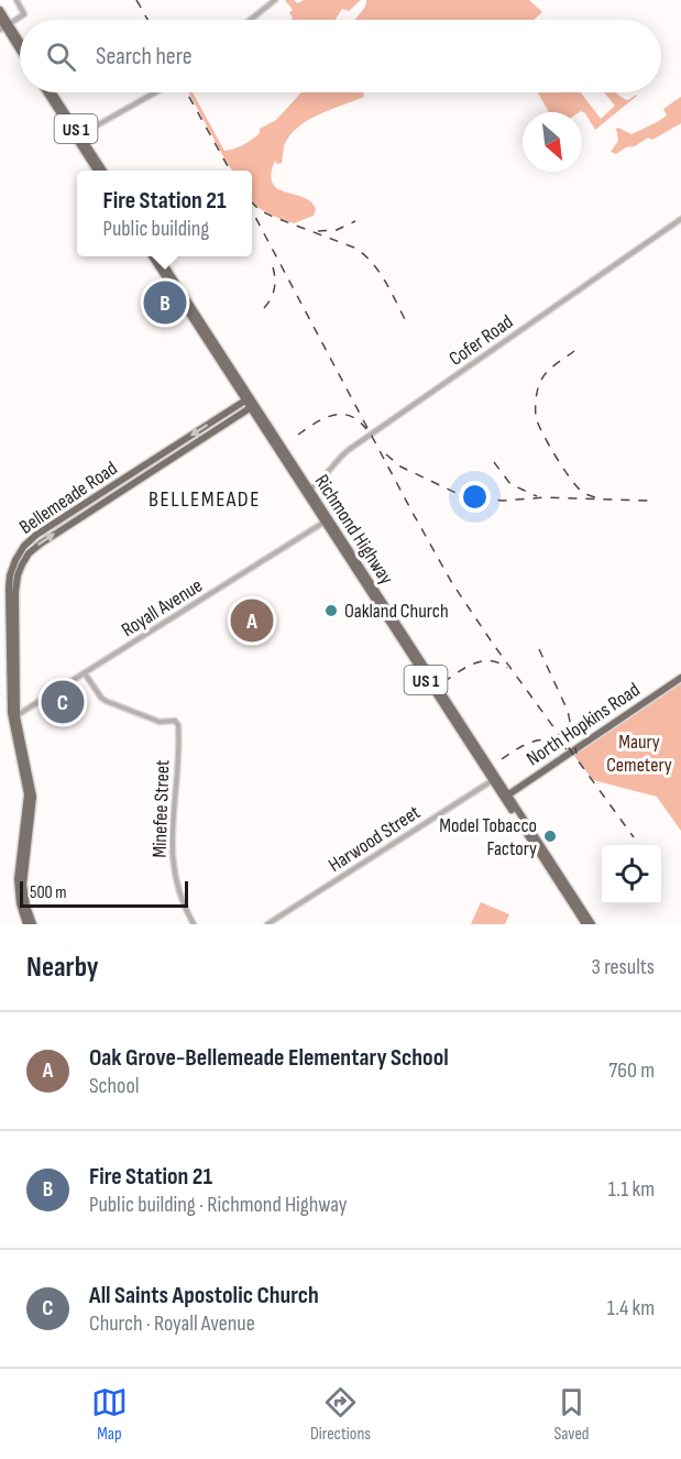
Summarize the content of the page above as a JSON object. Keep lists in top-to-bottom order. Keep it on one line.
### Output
{"streets":{"main road":["US 1","Bellemeade Road","Richmond Highway","North Hopkins Road"],"street":["Cofer Road","Royall Avenue","Minefee Street","Harwood Street"]},"crossings":[["Cofer Road","Richmond Highway"],["Bellemeade Road","Richmond Highway"],["Richmond Highway","Royall Avenue"],["Richmond Highway","North Hopkins Road"],["Richmond Highway","Harwood Street"],["Royall Avenue","Minefee Street"]],"districts":["BELLEMEADE"],"parks":["Maury Cemetery"],"places":["Oakland Church","Model Tobacco Factory"],"scale_bar":"500 m","north":"bottom right","page":{"search":"Search here","popup":["Fire Station 21","Public building"],"pins":["B","A","C"],"scale":"500 m","heading":["Nearby","3 results"],"list":[{"mark":"A","name":"Oak Grove-Bellemeade Elementary School","note":"School","value":"760 m"},{"mark":"B","name":"Fire Station 21","note":"Public building · Richmond Highway","value":"1.1 km"},{"mark":"C","name":"All Saints Apostolic Church","note":"Church · Royall Avenue","value":"1.4 km"}],"nav":["Map","Directions","Saved"]}}
